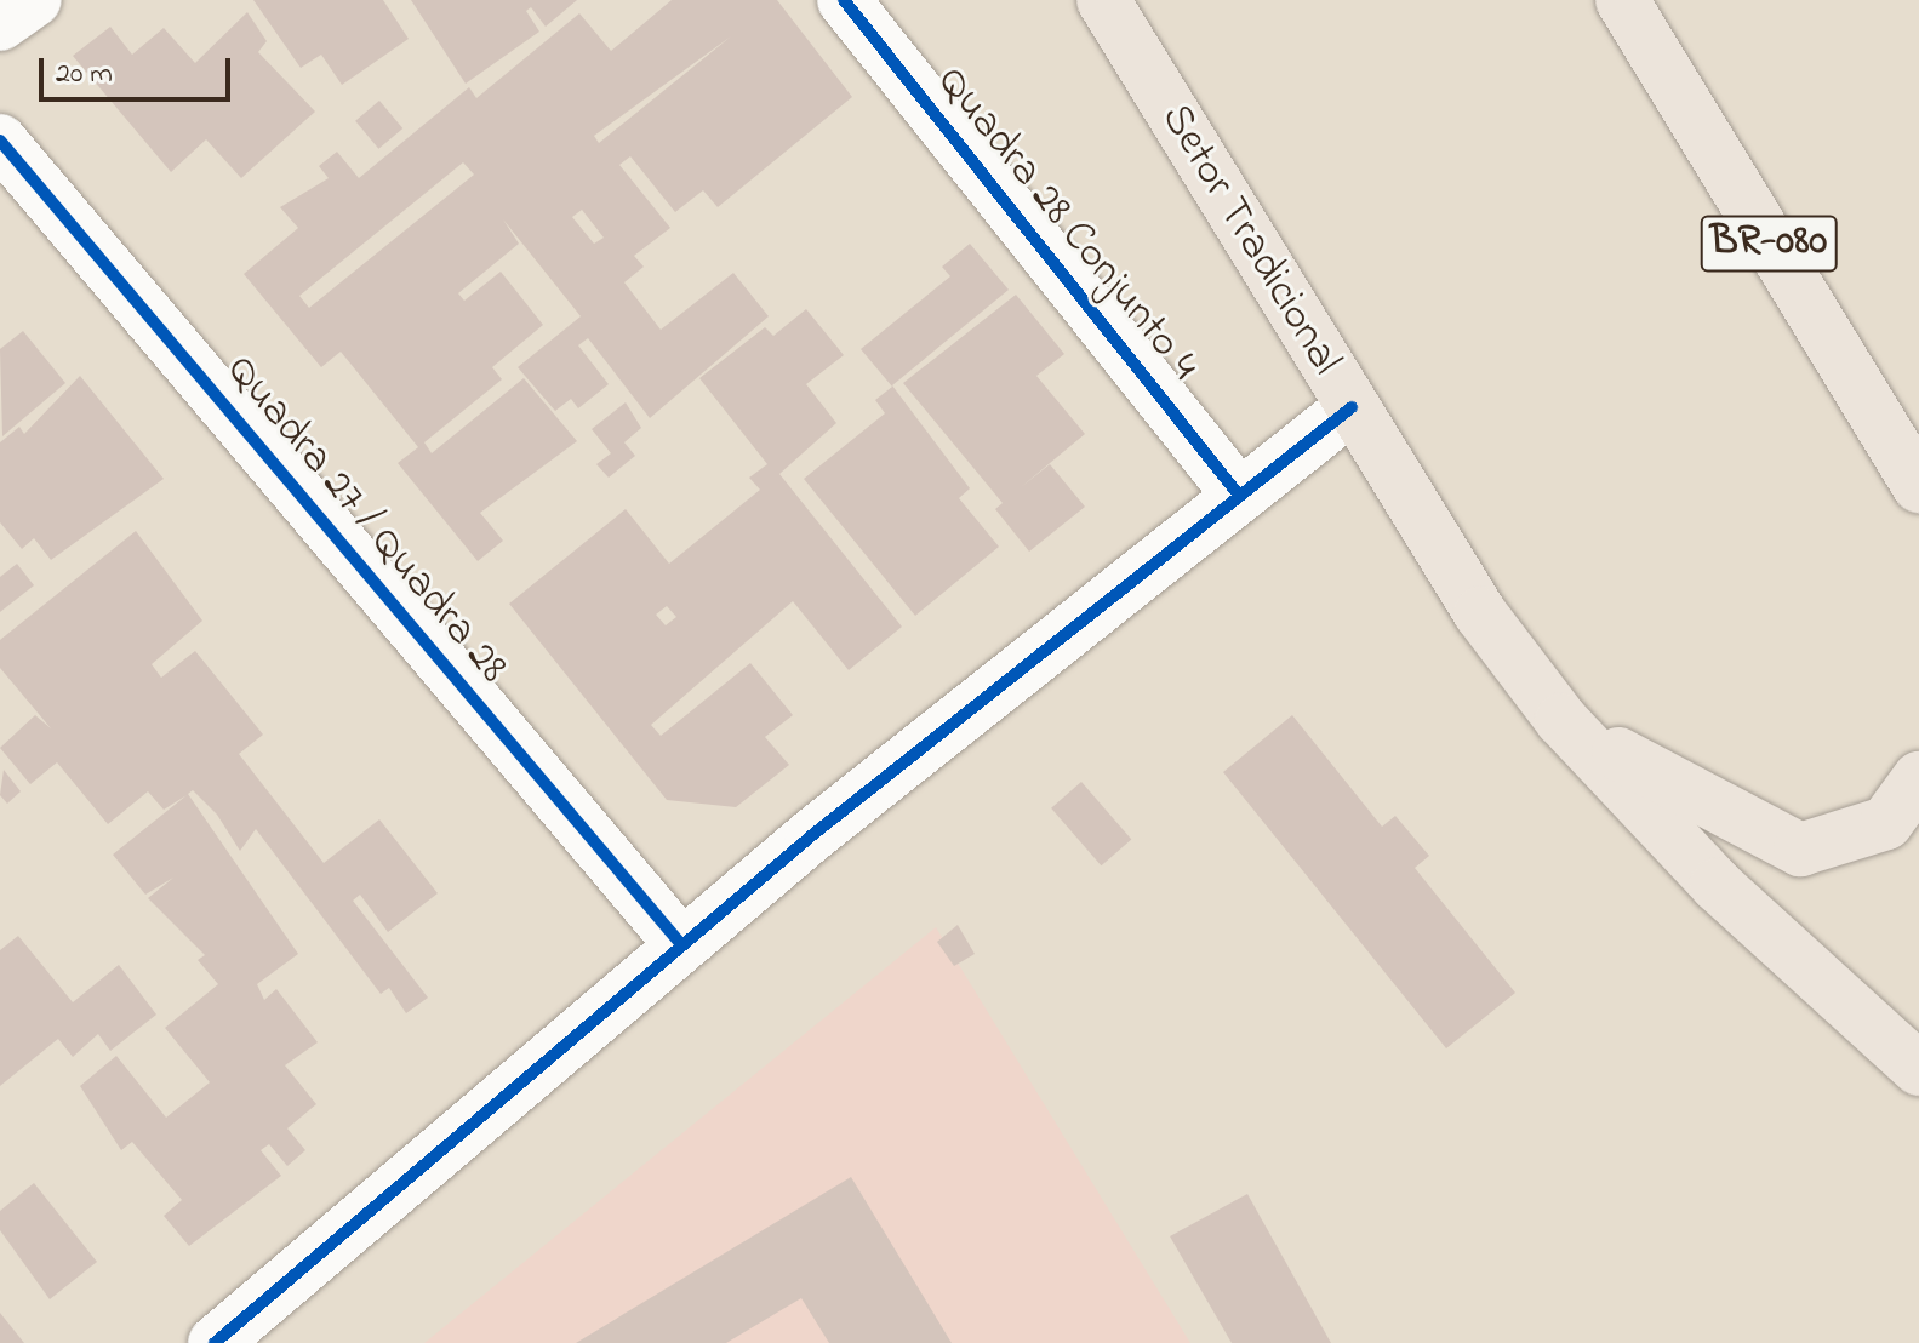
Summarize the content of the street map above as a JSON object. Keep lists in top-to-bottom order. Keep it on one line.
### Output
{"streets":{"main road":["Setor Tradicional","BR-080"],"street":["Quadra 28 Conjunto 4","Quadra 27 / Quadra 28"]},"scale_bar":"20 m"}
